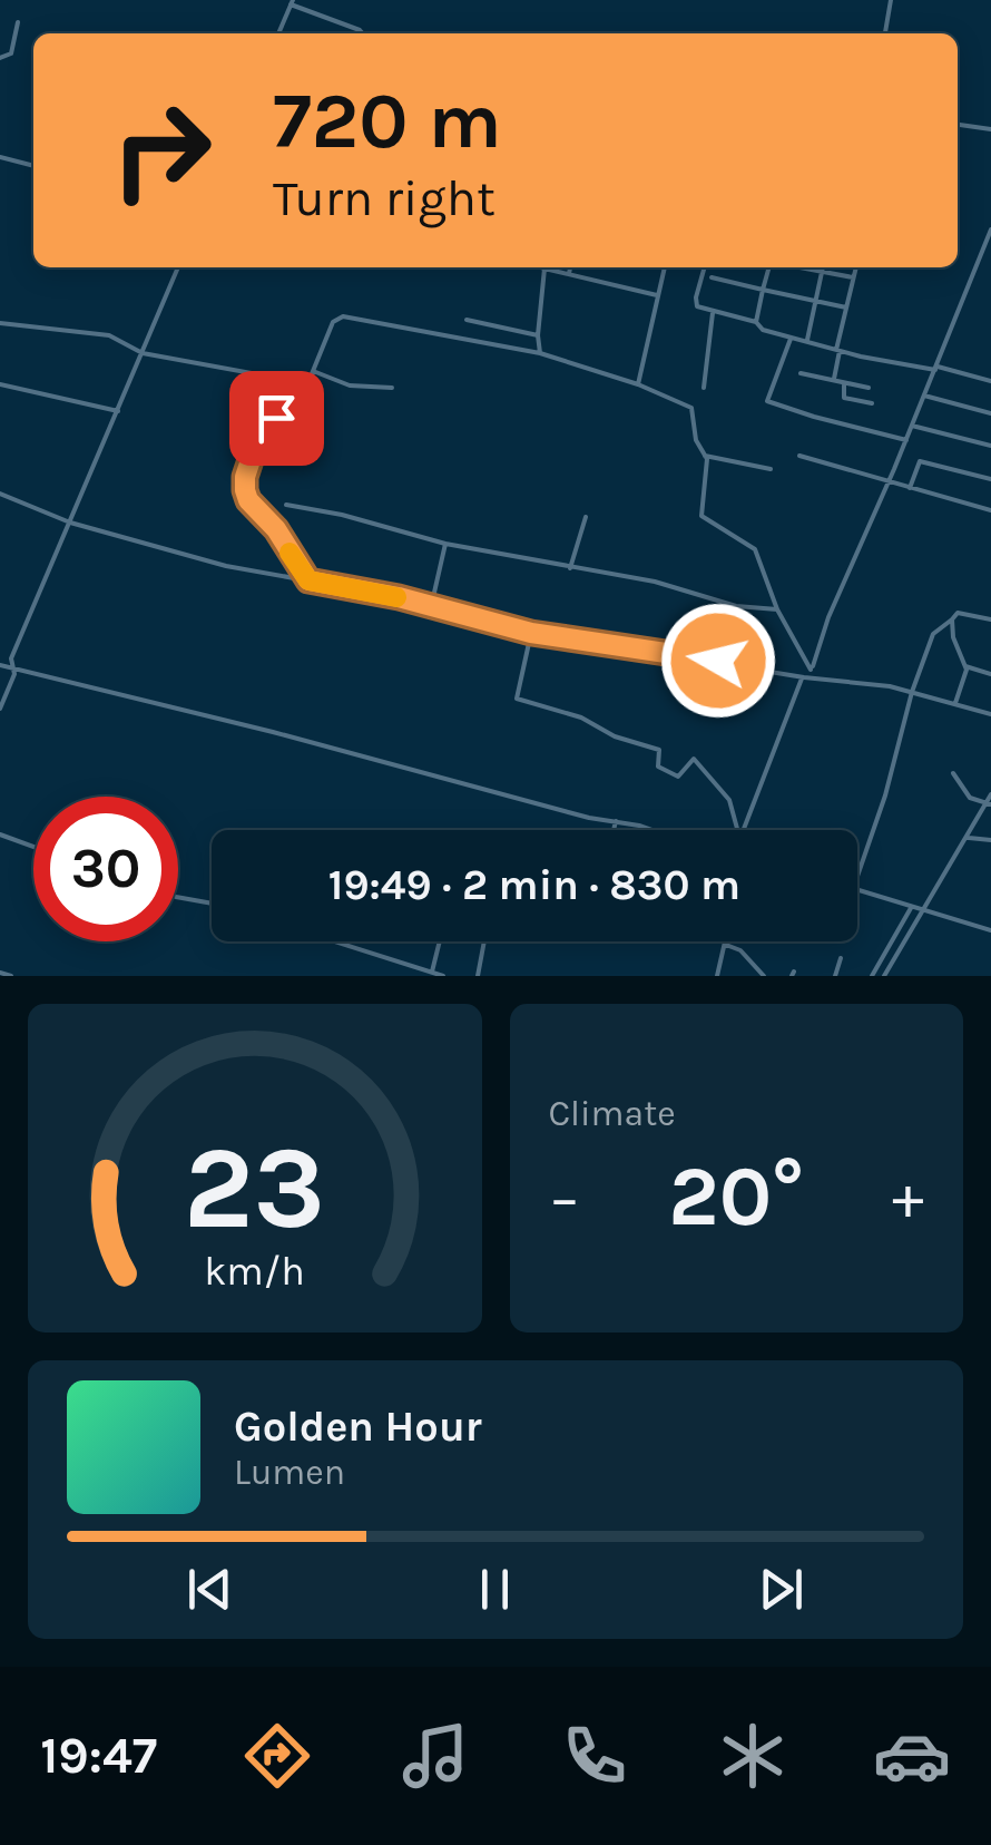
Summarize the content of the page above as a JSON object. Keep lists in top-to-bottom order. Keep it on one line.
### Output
{"page":{"turn":["720 m","Turn right"],"limit":"30","trip":"19:49 · 2 min · 830 m","tile":"Climate","heat":["−","20°","+"],"song":["Golden Hour","Lumen"],"tabs":"19:47","gauge":["23","km/h"]}}
